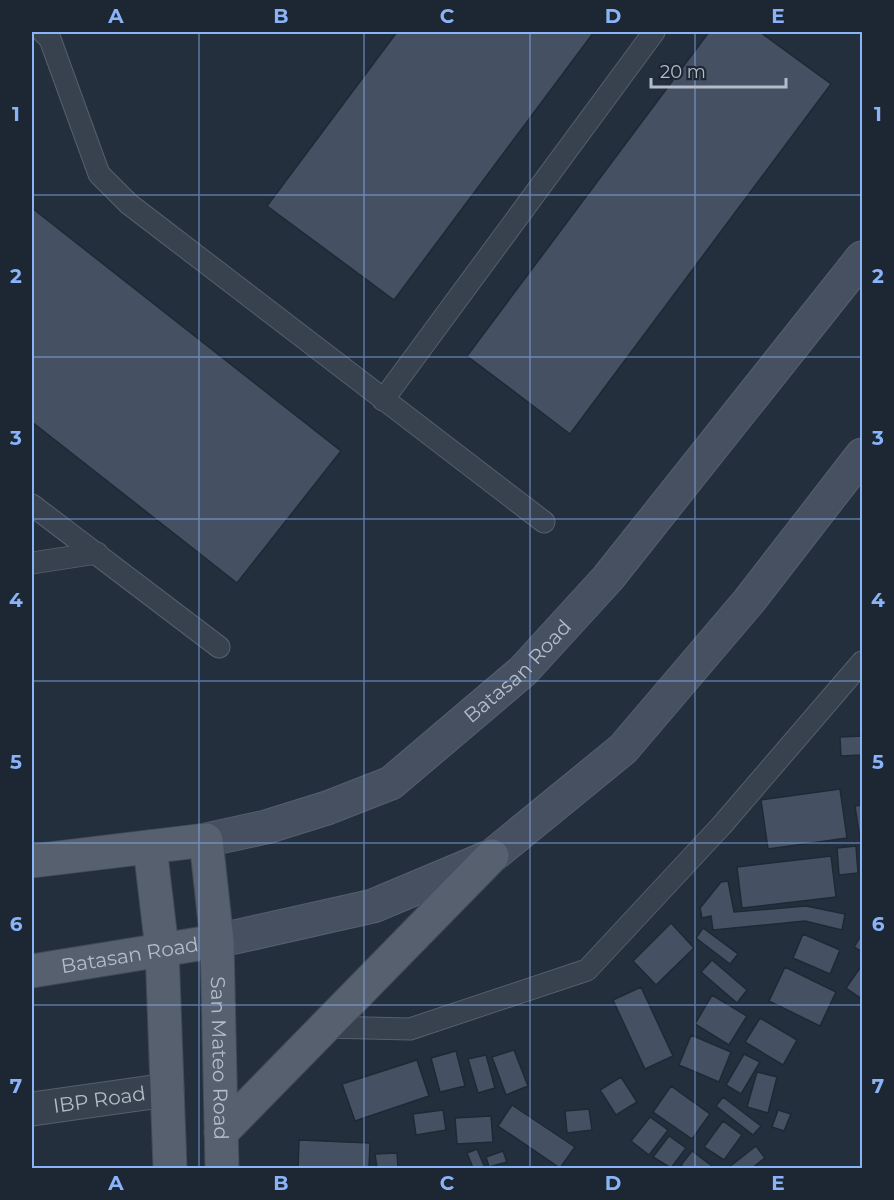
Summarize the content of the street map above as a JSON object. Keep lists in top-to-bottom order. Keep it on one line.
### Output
{"streets":{"main road":["Batasan Road","San Mateo Road"],"street":["IBP Road"]},"crossings":[["Batasan Road","San Mateo Road"]],"scale_bar":"20 m","grid":{"columns":["A","B","C","D","E"],"rows":["1","2","3","4","5","6","7"]}}
